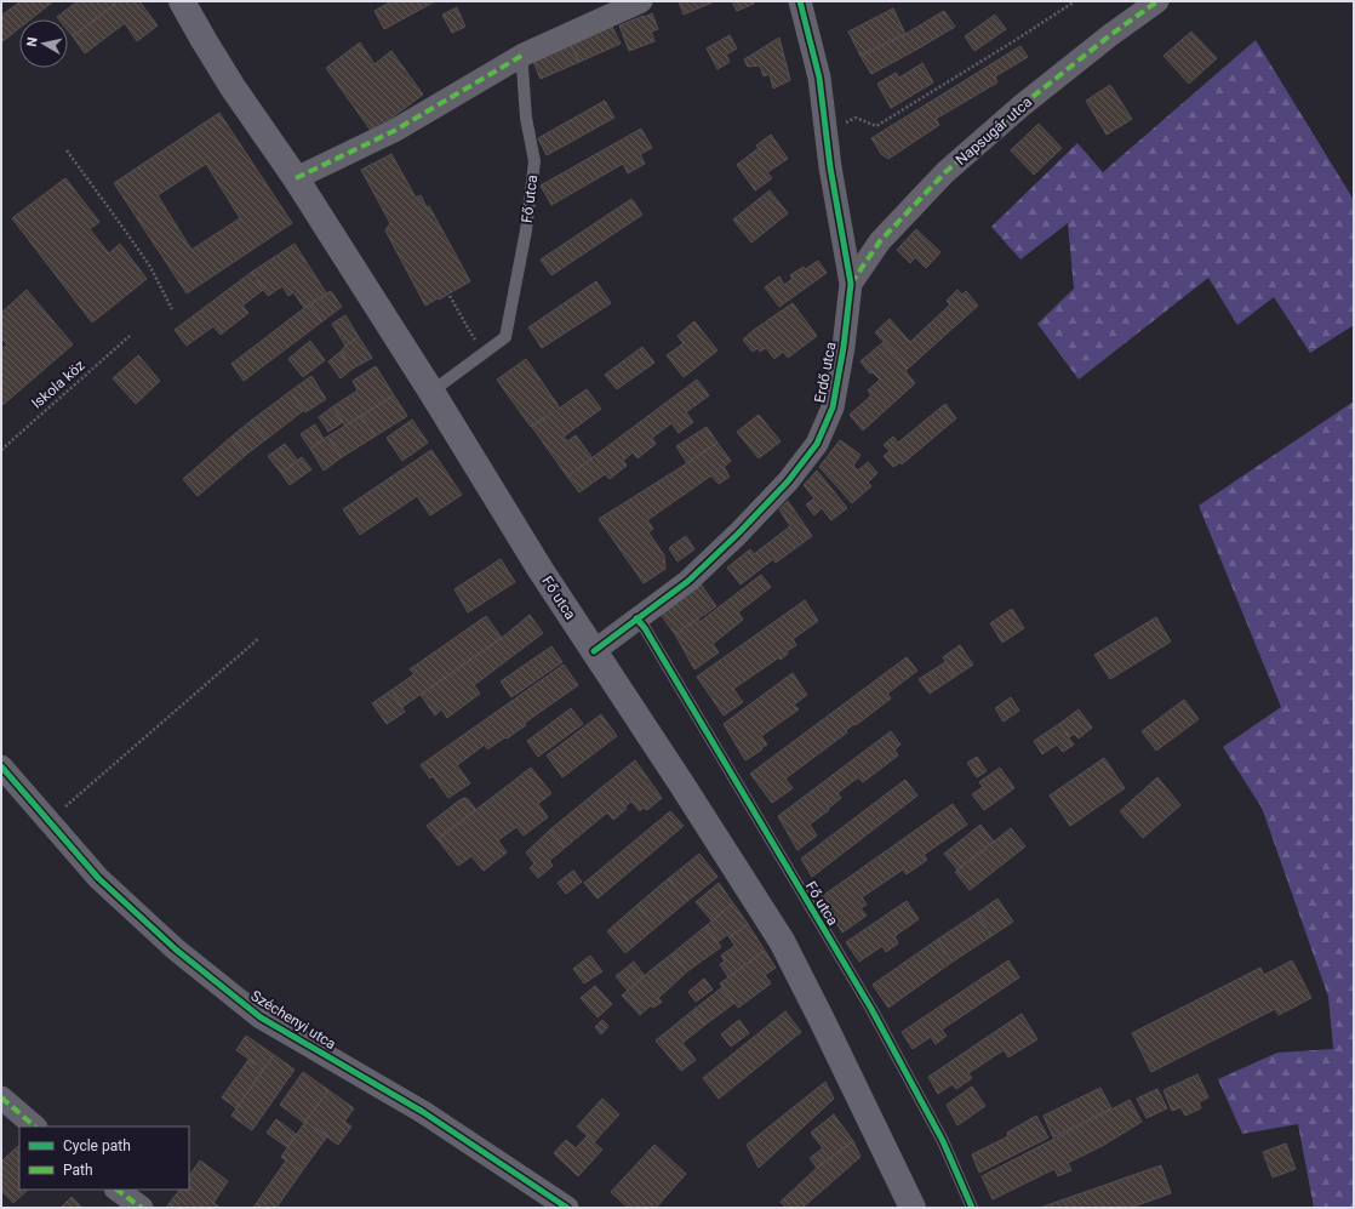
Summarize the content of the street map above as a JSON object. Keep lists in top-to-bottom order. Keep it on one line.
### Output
{"streets":{"main road":["Fő utca"],"street":["Napsugár utca","Erdő utca","Széchenyi utca"],"path":["Iskola köz"]},"crossings":[["Napsugár utca","Erdő utca"],["Fő utca","Erdő utca"]],"legend":["Cycle path","Path"],"north":"left"}
